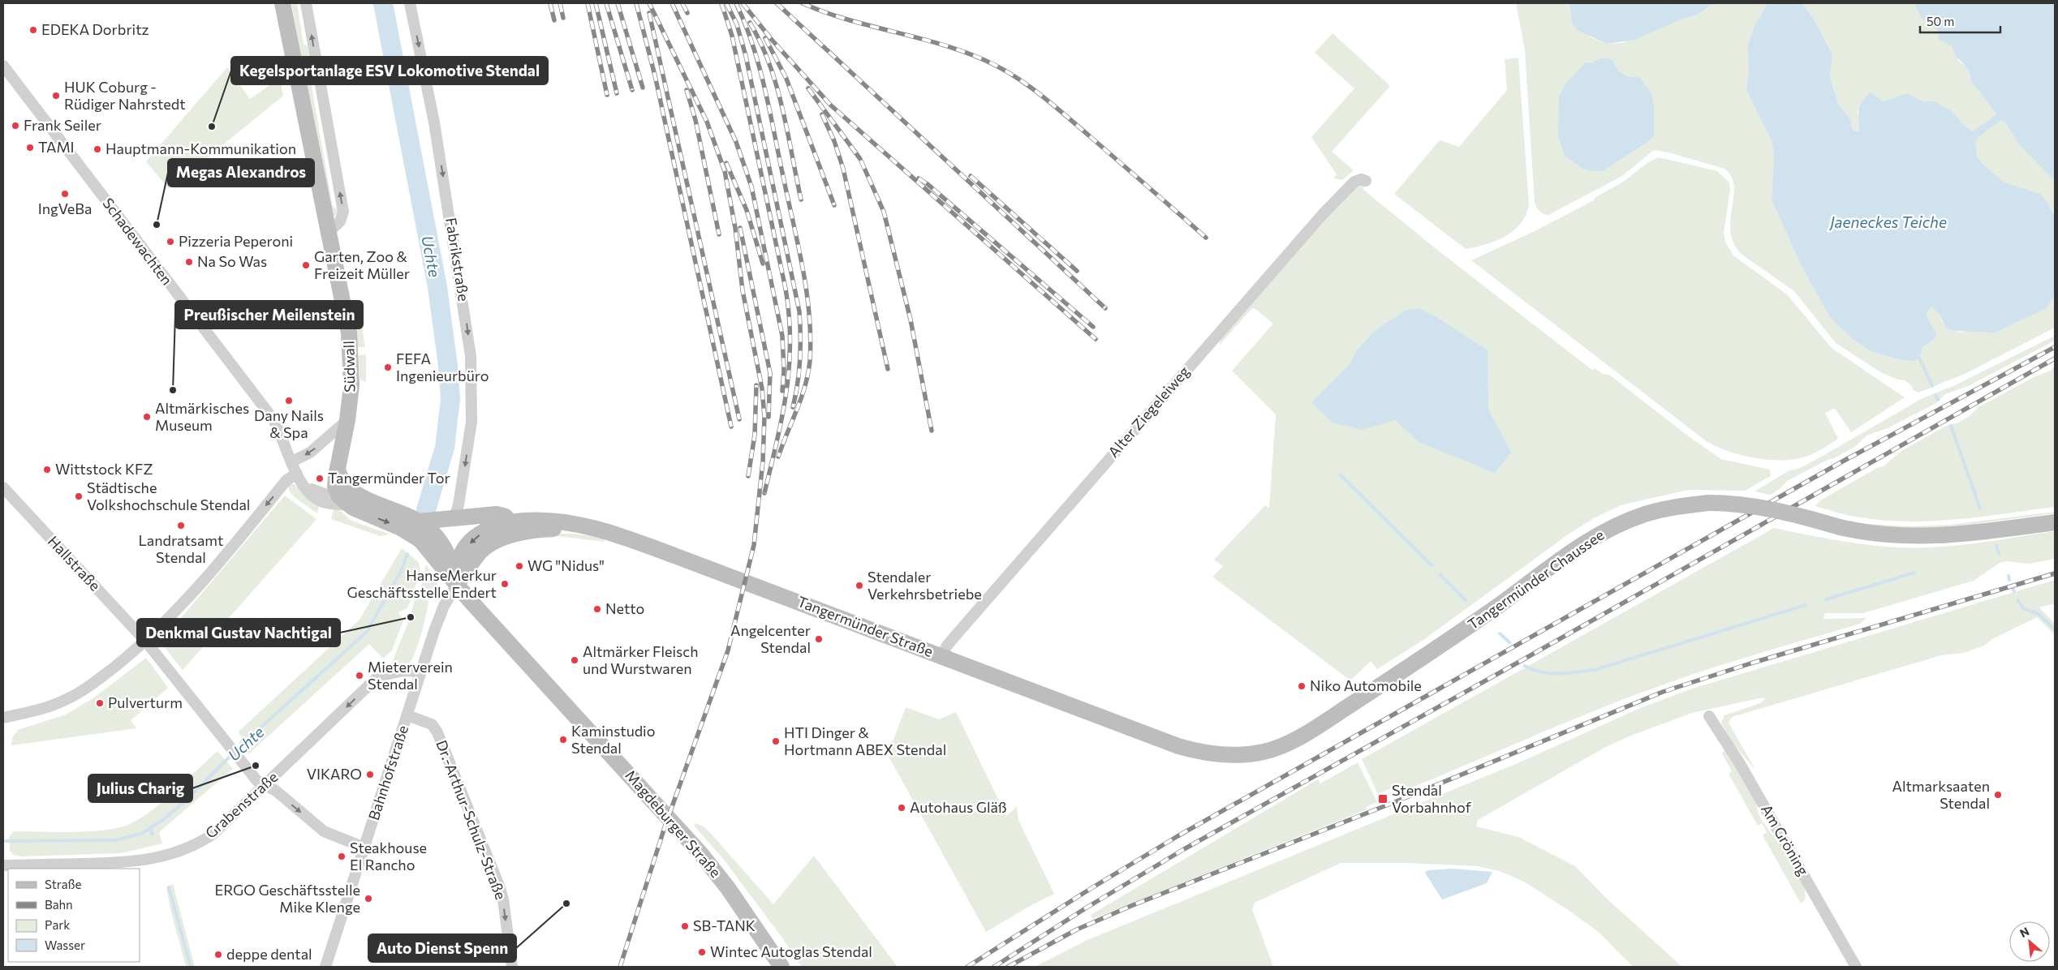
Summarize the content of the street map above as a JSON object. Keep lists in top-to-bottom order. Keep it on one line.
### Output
{"streets":{"main road":["Südwall","Tangermünder Chaussee","Tangermünder Straße","Magdeburger Straße"],"street":["Schadewachten","Fabrikstraße","Alter Ziegeleiweg","Hallstraße","Bahnhofstraße","Grabenstraße","Dr.-Arthur-Schulz-Straße","Am Gröning"]},"crossings":[["Schadewachten","Südwall"],["Alter Ziegeleiweg","Tangermünder Straße"],["Hallstraße","Bahnhofstraße"],["Hallstraße","Grabenstraße"],["Tangermünder Chaussee","Tangermünder Straße"],["Tangermünder Straße","Bahnhofstraße"],["Tangermünder Straße","Magdeburger Straße"],["Bahnhofstraße","Grabenstraße"],["Bahnhofstraße","Dr.-Arthur-Schulz-Straße"],["Bahnhofstraße","Magdeburger Straße"]],"one_way":["Fabrikstraße","Grabenstraße","Dr.-Arthur-Schulz-Straße"],"water":["Jaeneckes Teiche","Uchte"],"places":{"other":["EDEKA Dorbritz","HUK Coburg - Rüdiger Nahrstedt","Frank Seiler","Kegelsportanlage ESV Lokomotive Stendal","TAMI","Hauptmann-Kommunikation","IngVeBa","Megas Alexandros","Pizzeria Peperoni","Na So Was","Garten, Zoo & Freizeit Müller","FEFA Ingenieurbüro","Preußischer Meilenstein","Dany Nails & Spa","Altmärkisches Museum","Wittstock KFZ","Tangermünder Tor","Städtische Volkshochschule Stendal","Landratsamt Stendal","WG \"Nidus\"","HanseMerkur Geschäftsstelle Endert","Stendaler Verkehrsbetriebe","Netto","Denkmal Gustav Nachtigal","Angelcenter Stendal","Altmärker Fleisch und Wurstwaren","Mieterverein Stendal","Niko Automobile","Pulverturm","Kaminstudio Stendal","HTI Dinger & Hortmann ABEX Stendal","Julius Charig","VIKARO","Altmarksaaten Stendal","Autohaus Gläß","Steakhouse El Rancho","ERGO Geschäftsstelle Mike Klenge","Auto Dienst Spenn","SB-TANK","Wintec Autoglas Stendal","deppe dental"],"transit":["Stendal Vorbahnhof"]},"legend":["Straße","Bahn","Park","Wasser"],"scale_bar":"50 m","north":"top left"}
